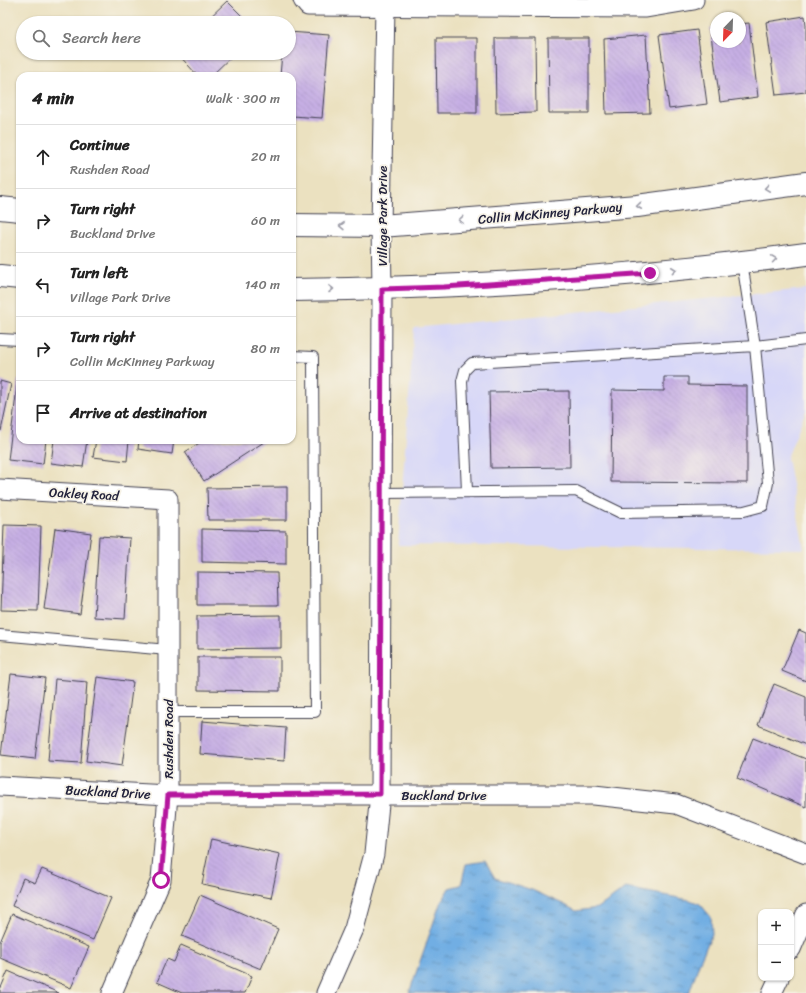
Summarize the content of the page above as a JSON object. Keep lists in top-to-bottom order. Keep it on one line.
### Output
{"streets":{"street":["Collin McKinney Parkway","Village Park Drive","Oakley Road","Rushden Road","Buckland Drive"]},"crossings":[["Collin McKinney Parkway","Village Park Drive"],["Village Park Drive","Buckland Drive"],["Oakley Road","Rushden Road"],["Rushden Road","Buckland Drive"]],"north":"bottom left","page":{"search":"Search here","heading":["4 min","Walk · 300 m"],"list":[["Continue","Rushden Road","20 m"],["Turn right","Buckland Drive","60 m"],["Turn left","Village Park Drive","140 m"],["Turn right","Collin McKinney Parkway","80 m"],"Arrive at destination"],"map_buttons":["+","−"]}}
